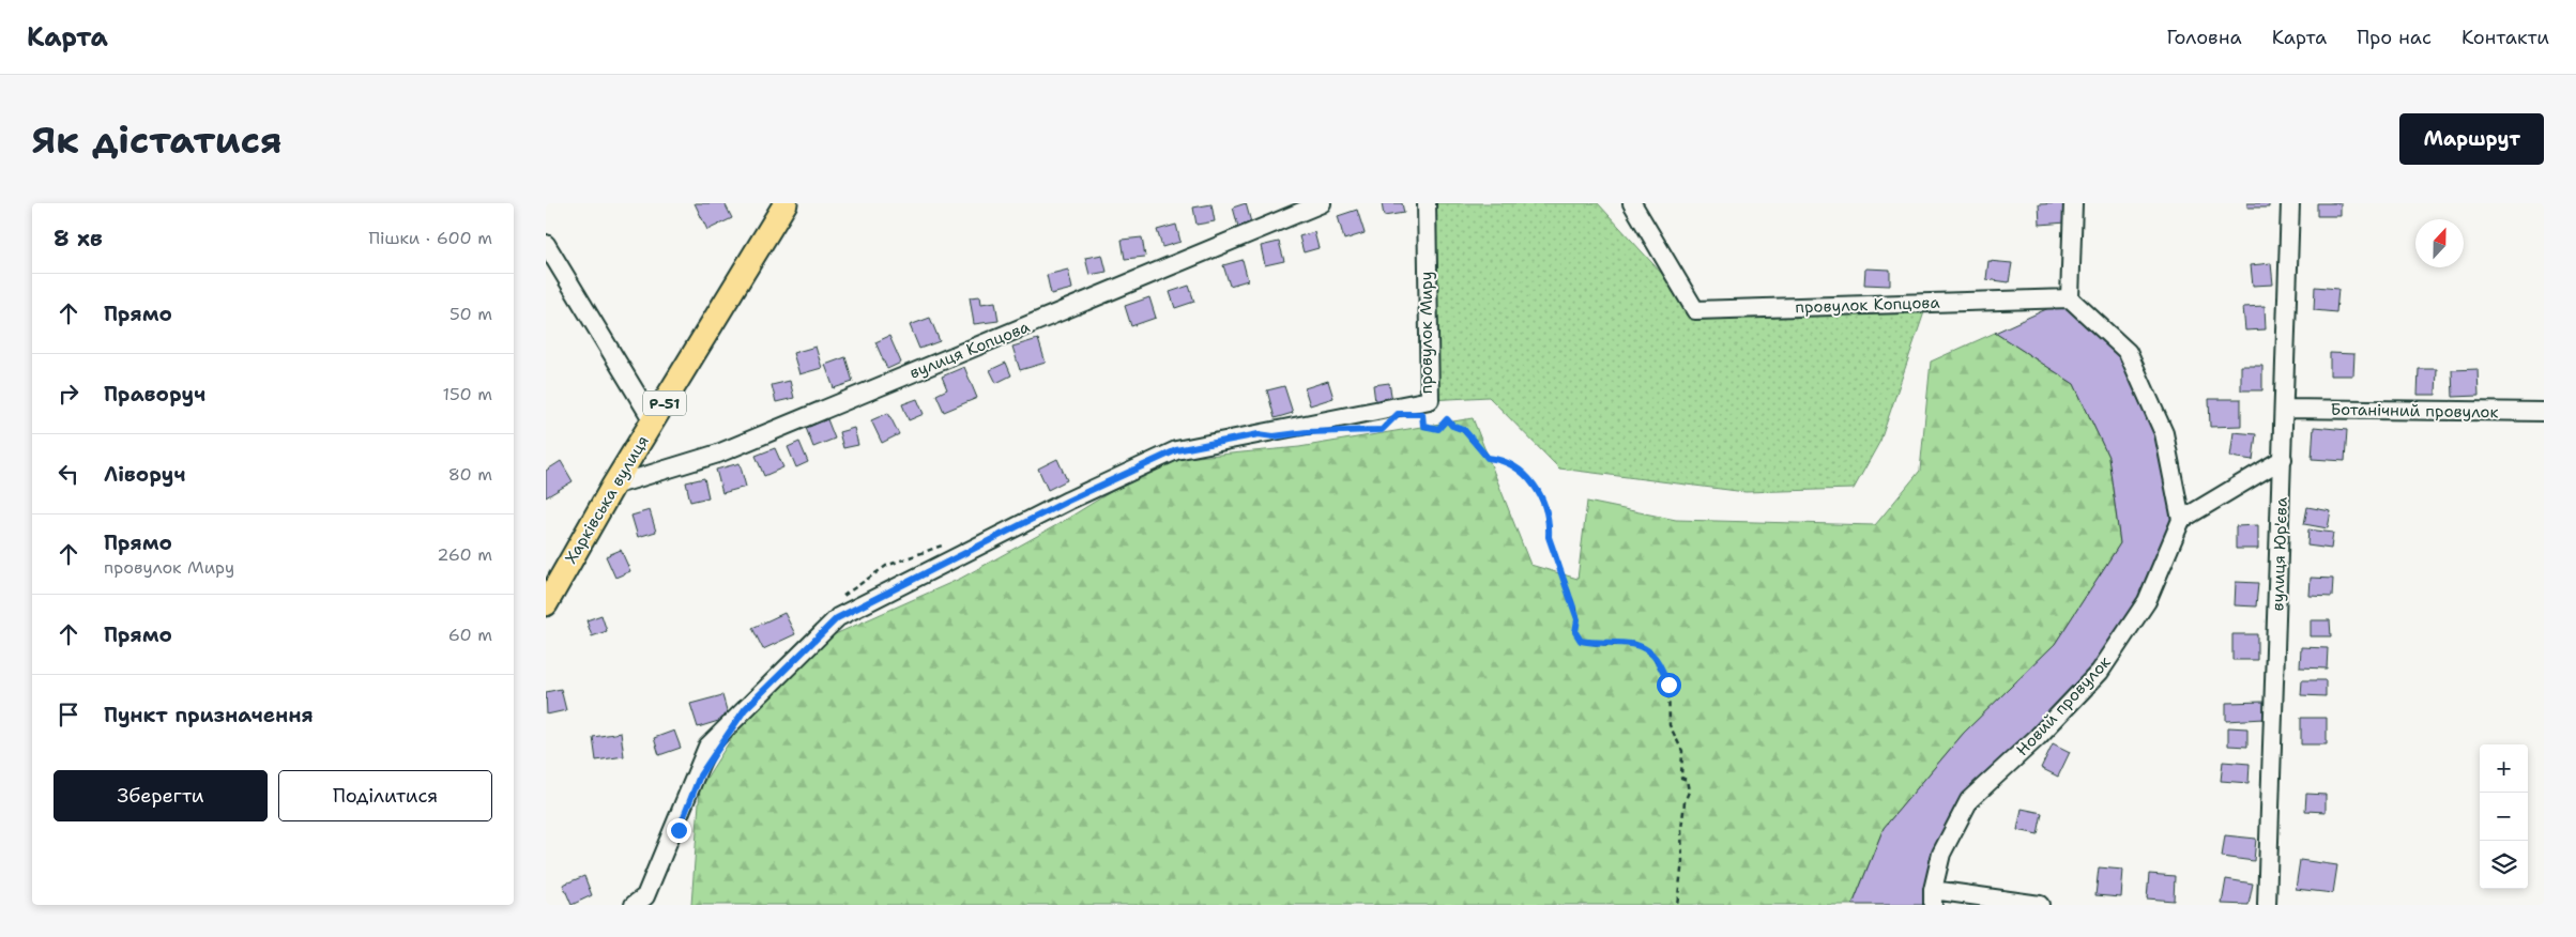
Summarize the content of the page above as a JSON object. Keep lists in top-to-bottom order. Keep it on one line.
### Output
{"streets":{"main road":["Р-51","Харківська вулиця"],"street":["провулок Копцова","провулок Миру","вулиця Копцова","Ботанічний провулок","вулиця Юр'єва","Новий провулок"]},"crossings":[["вулиця Копцова","Харківська вулиця"],["Ботанічний провулок","вулиця Юр'єва"]],"north":"top","page":{"header":"Карта","nav":["Головна","Карта","Про нас","Контакти"],"buttons":["Маршрут",["Зберегти","Поділитися"]],"title":"Як дістатися","heading":["8 хв","Пішки · 600 m"],"list":[["Прямо","50 m"],["Праворуч","150 m"],["Ліворуч","80 m"],["Прямо","провулок Миру","260 m"],["Прямо","60 m"],"Пункт призначення"],"map_buttons":["+","−"]}}
